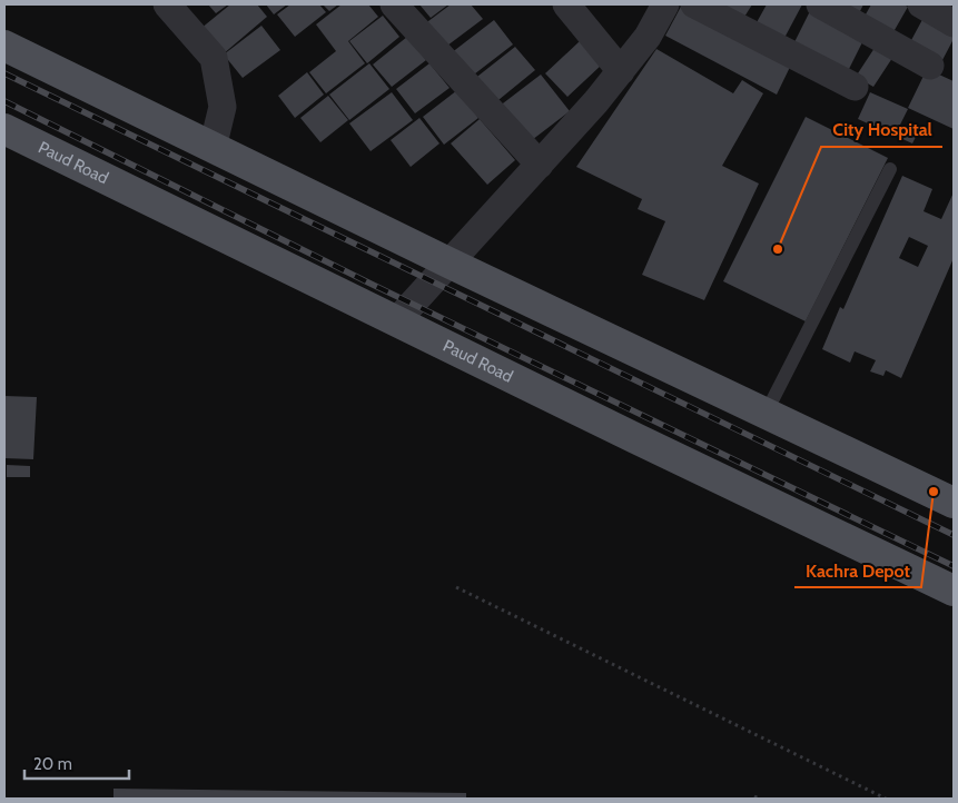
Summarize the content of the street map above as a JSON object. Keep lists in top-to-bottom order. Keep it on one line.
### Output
{"streets":{"main road":["Paud Road"]},"places":["City Hospital","Kachra Depot"],"scale_bar":"20 m"}
